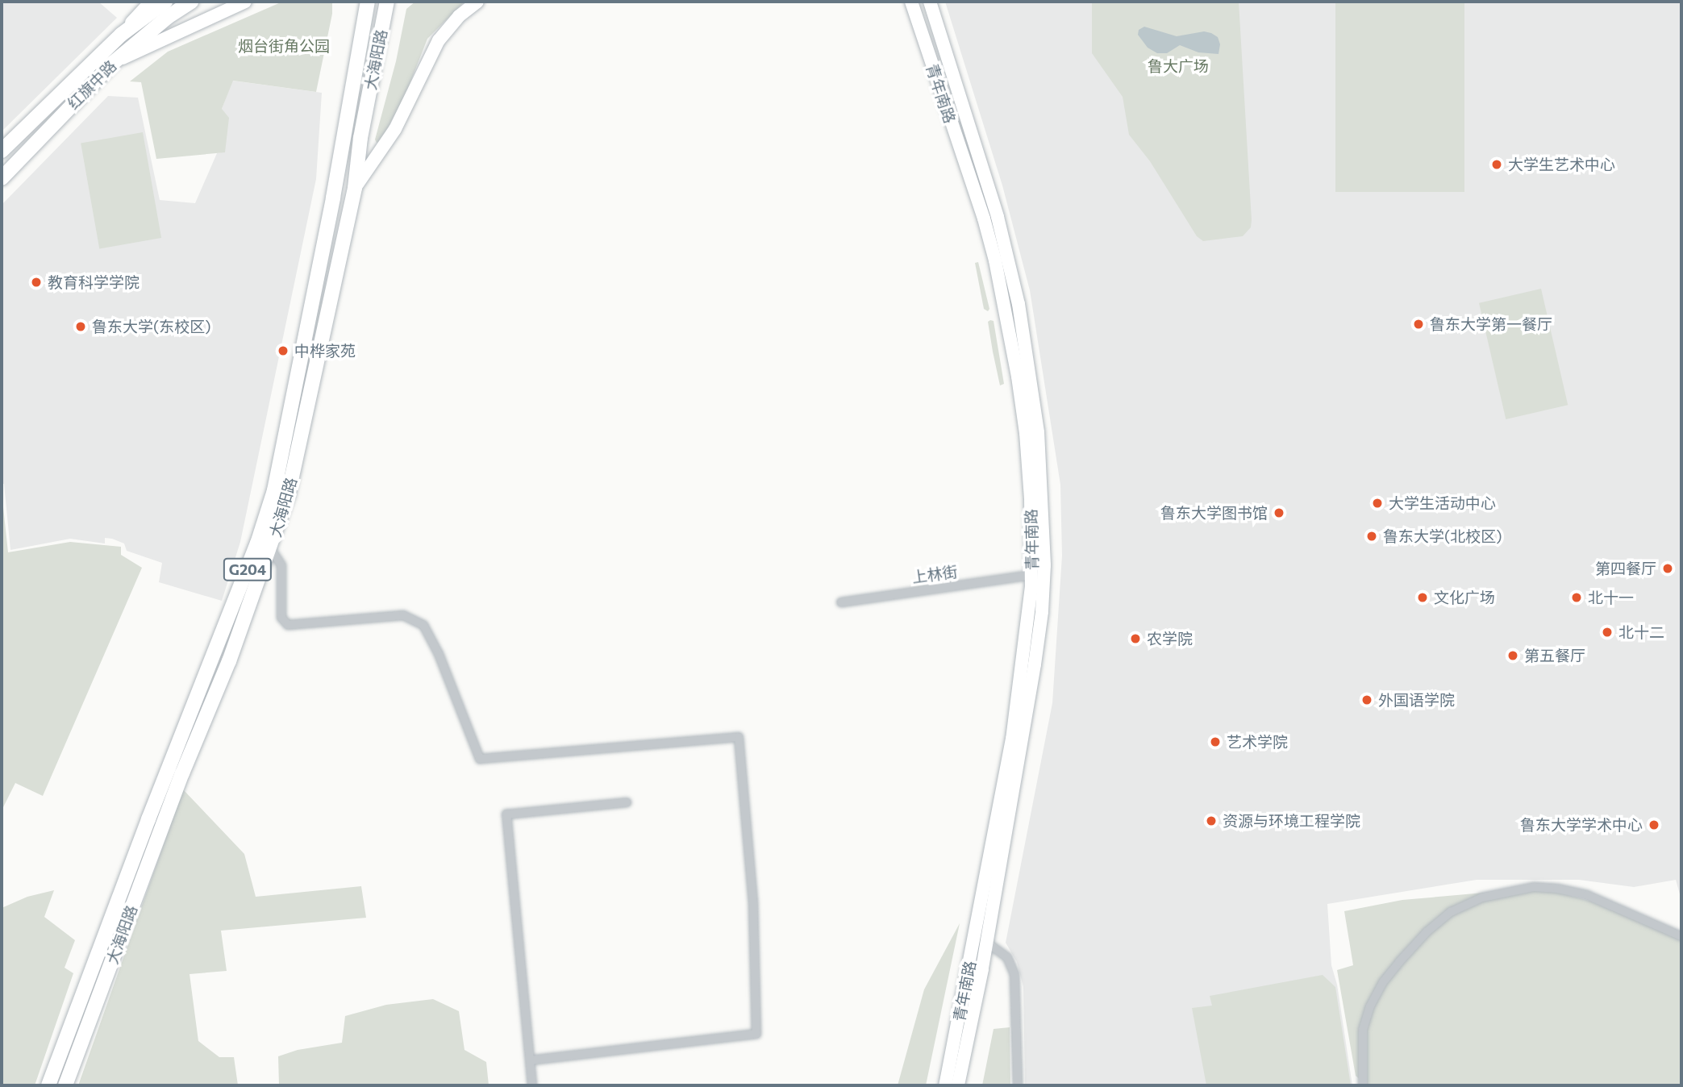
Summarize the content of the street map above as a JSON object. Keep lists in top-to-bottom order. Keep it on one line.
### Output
{"streets":{"main road":["大海阳路","红旗中路","青年南路","G204"],"street":["上林街"]},"crossings":[["青年南路","上林街"]],"parks":["烟台街角公园","鲁大广场"],"places":["大学生艺术中心","教育科学学院","鲁东大学第一餐厅","鲁东大学(东校区)","中桦家苑","大学生活动中心","鲁东大学图书馆","鲁东大学(北校区)","第四餐厅","文化广场","北十一","北十二","农学院","第五餐厅","外国语学院","艺术学院","资源与环境工程学院","鲁东大学学术中心"]}
